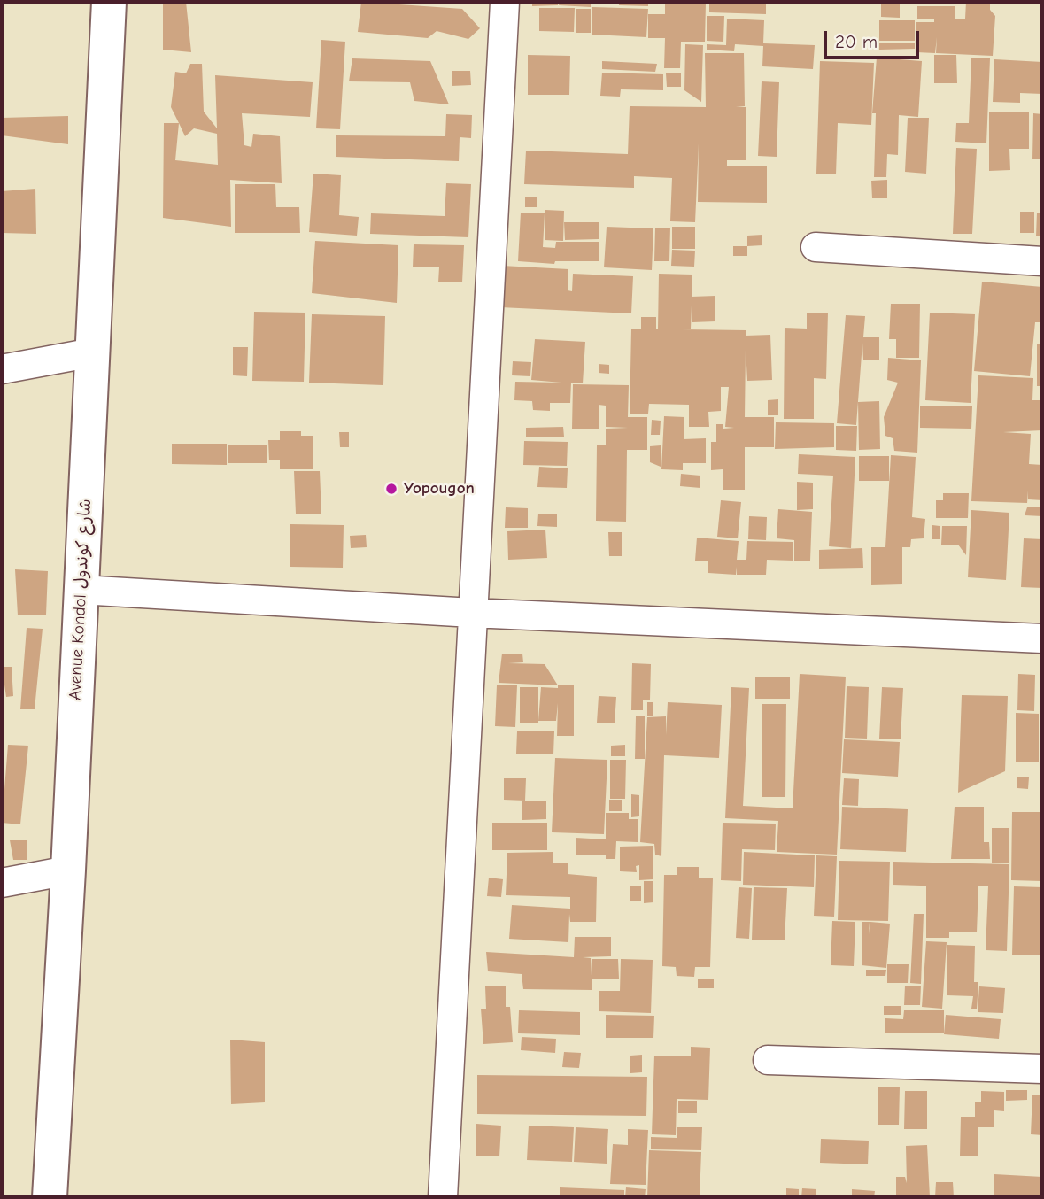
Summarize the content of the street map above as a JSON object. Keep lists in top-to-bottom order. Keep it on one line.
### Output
{"streets":{"street":["Avenue Kondol شارع كوندول"]},"places":["Yopougon"],"scale_bar":"20 m"}
